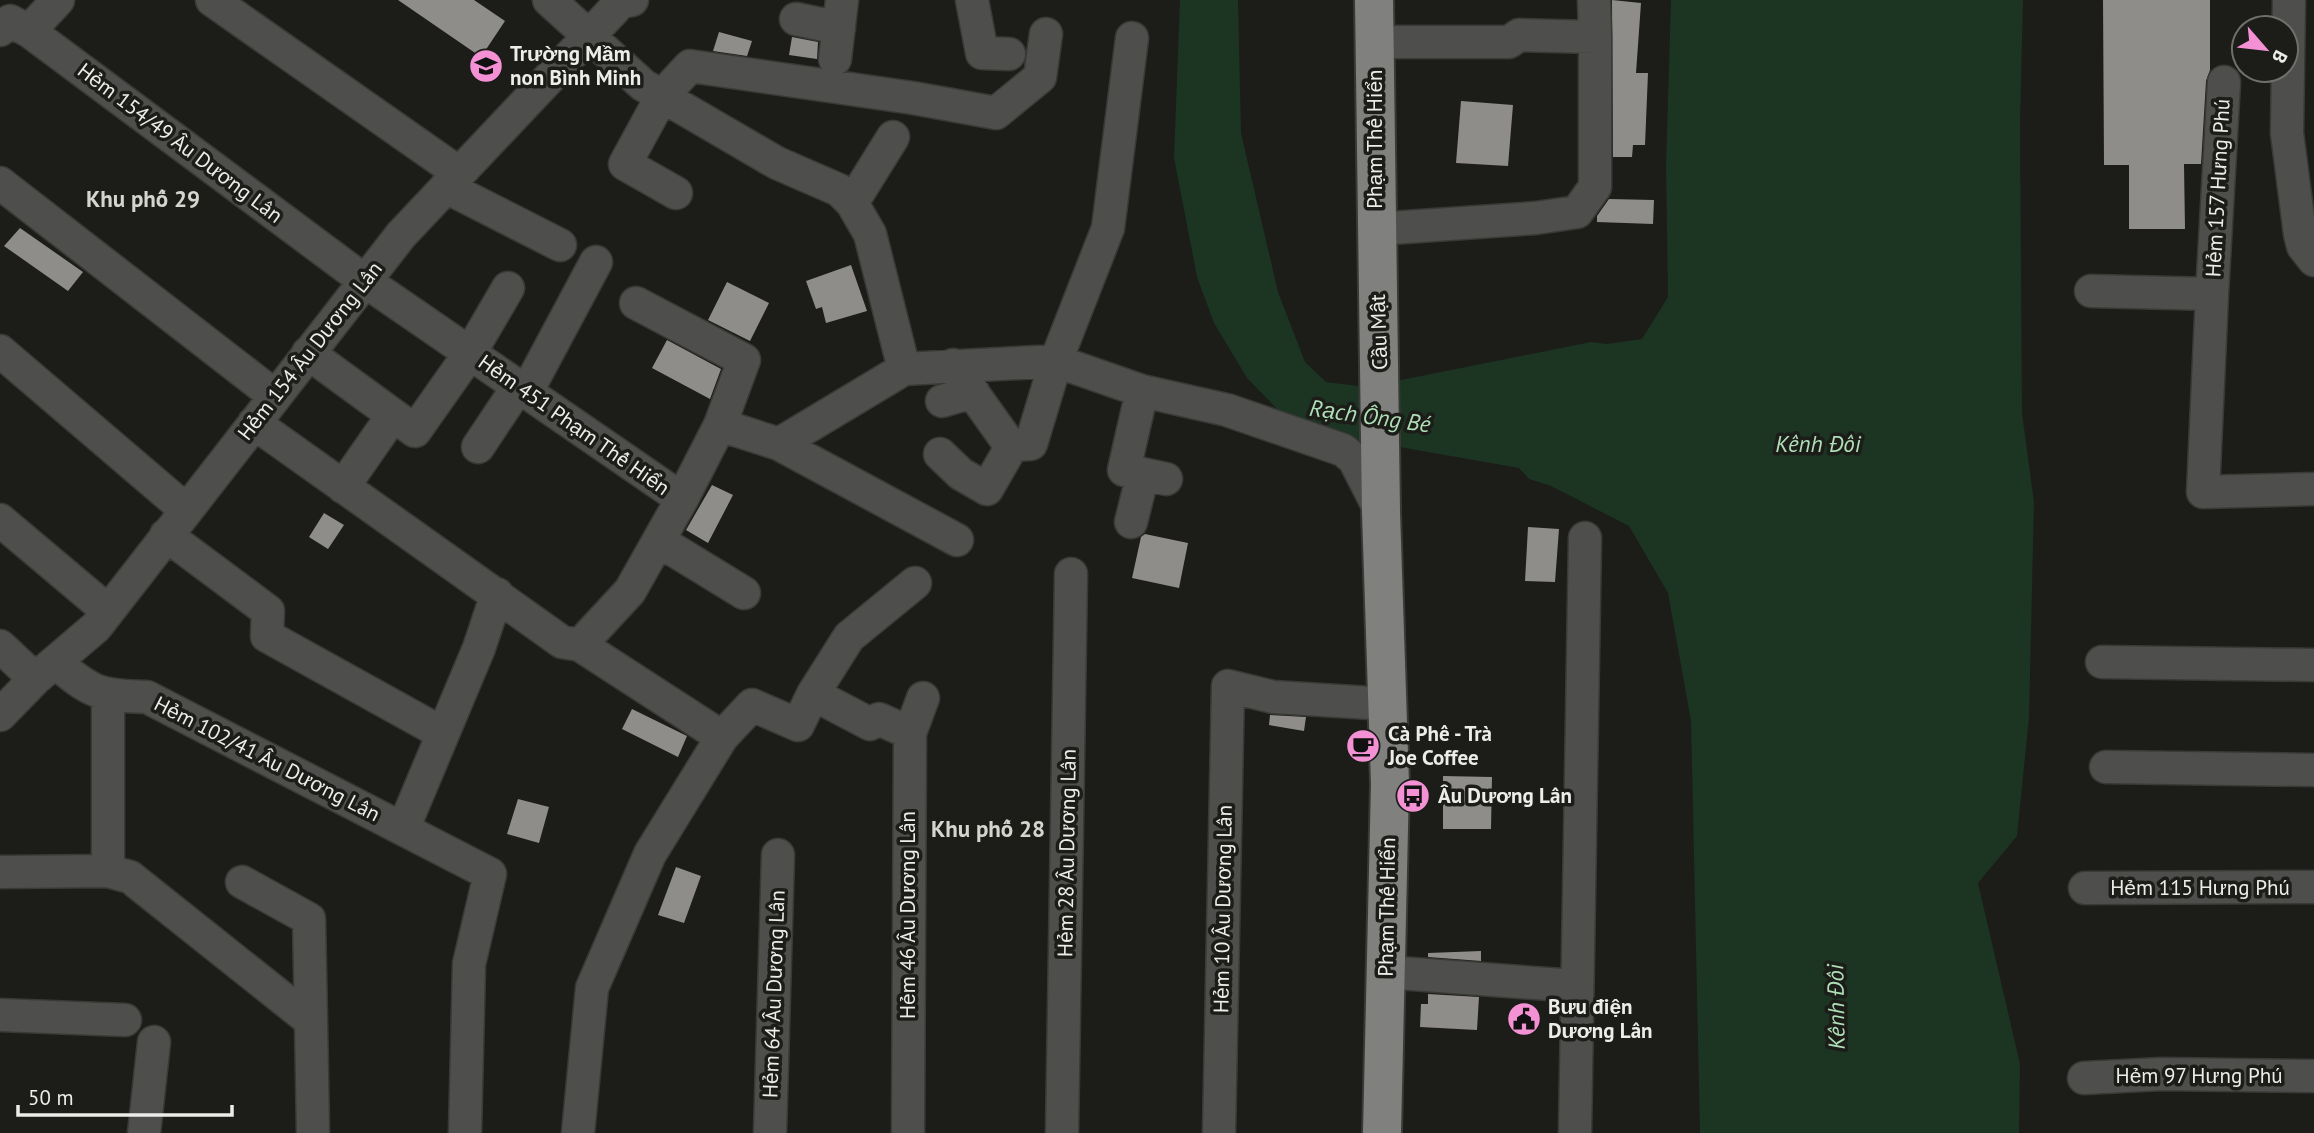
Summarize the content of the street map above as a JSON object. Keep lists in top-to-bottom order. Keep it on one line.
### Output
{"streets":{"main road":["Phạm Thế Hiển","Cầu Mật"],"street":["Hẻm 154/49 Âu Dương Lân","Hẻm 157 Hưng Phú","Hẻm 154 Âu Dương Lân","Hẻm 451 Phạm Thế Hiển","Hẻm 102/41 Âu Dương Lân","Hẻm 28 Âu Dương Lân","Hẻm 115 Hưng Phú","Hẻm 10 Âu Dương Lân","Hẻm 46 Âu Dương Lân","Hẻm 64 Âu Dương Lân","Hẻm 97 Hưng Phú"]},"crossings":[["Phạm Thế Hiển","Cầu Mật"],["Phạm Thế Hiển","Hẻm 10 Âu Dương Lân"],["Hẻm 154/49 Âu Dương Lân","Hẻm 154 Âu Dương Lân"],["Hẻm 154/49 Âu Dương Lân","Hẻm 451 Phạm Thế Hiển"],["Hẻm 154 Âu Dương Lân","Hẻm 451 Phạm Thế Hiển"],["Hẻm 154 Âu Dương Lân","Hẻm 102/41 Âu Dương Lân"]],"districts":["Khu phố 29","Khu phố 28"],"water":["Rạch Ông Bé","Kênh Đôi"],"places":{"school or university":["Trường Mầm non Bình Minh"],"cafe":["Cà Phê - Trà Joe Coffee"],"bus stop":["Âu Dương Lân"],"public building":["Bưu điện Dương Lân"]},"scale_bar":"50 m","north":"bottom right"}
